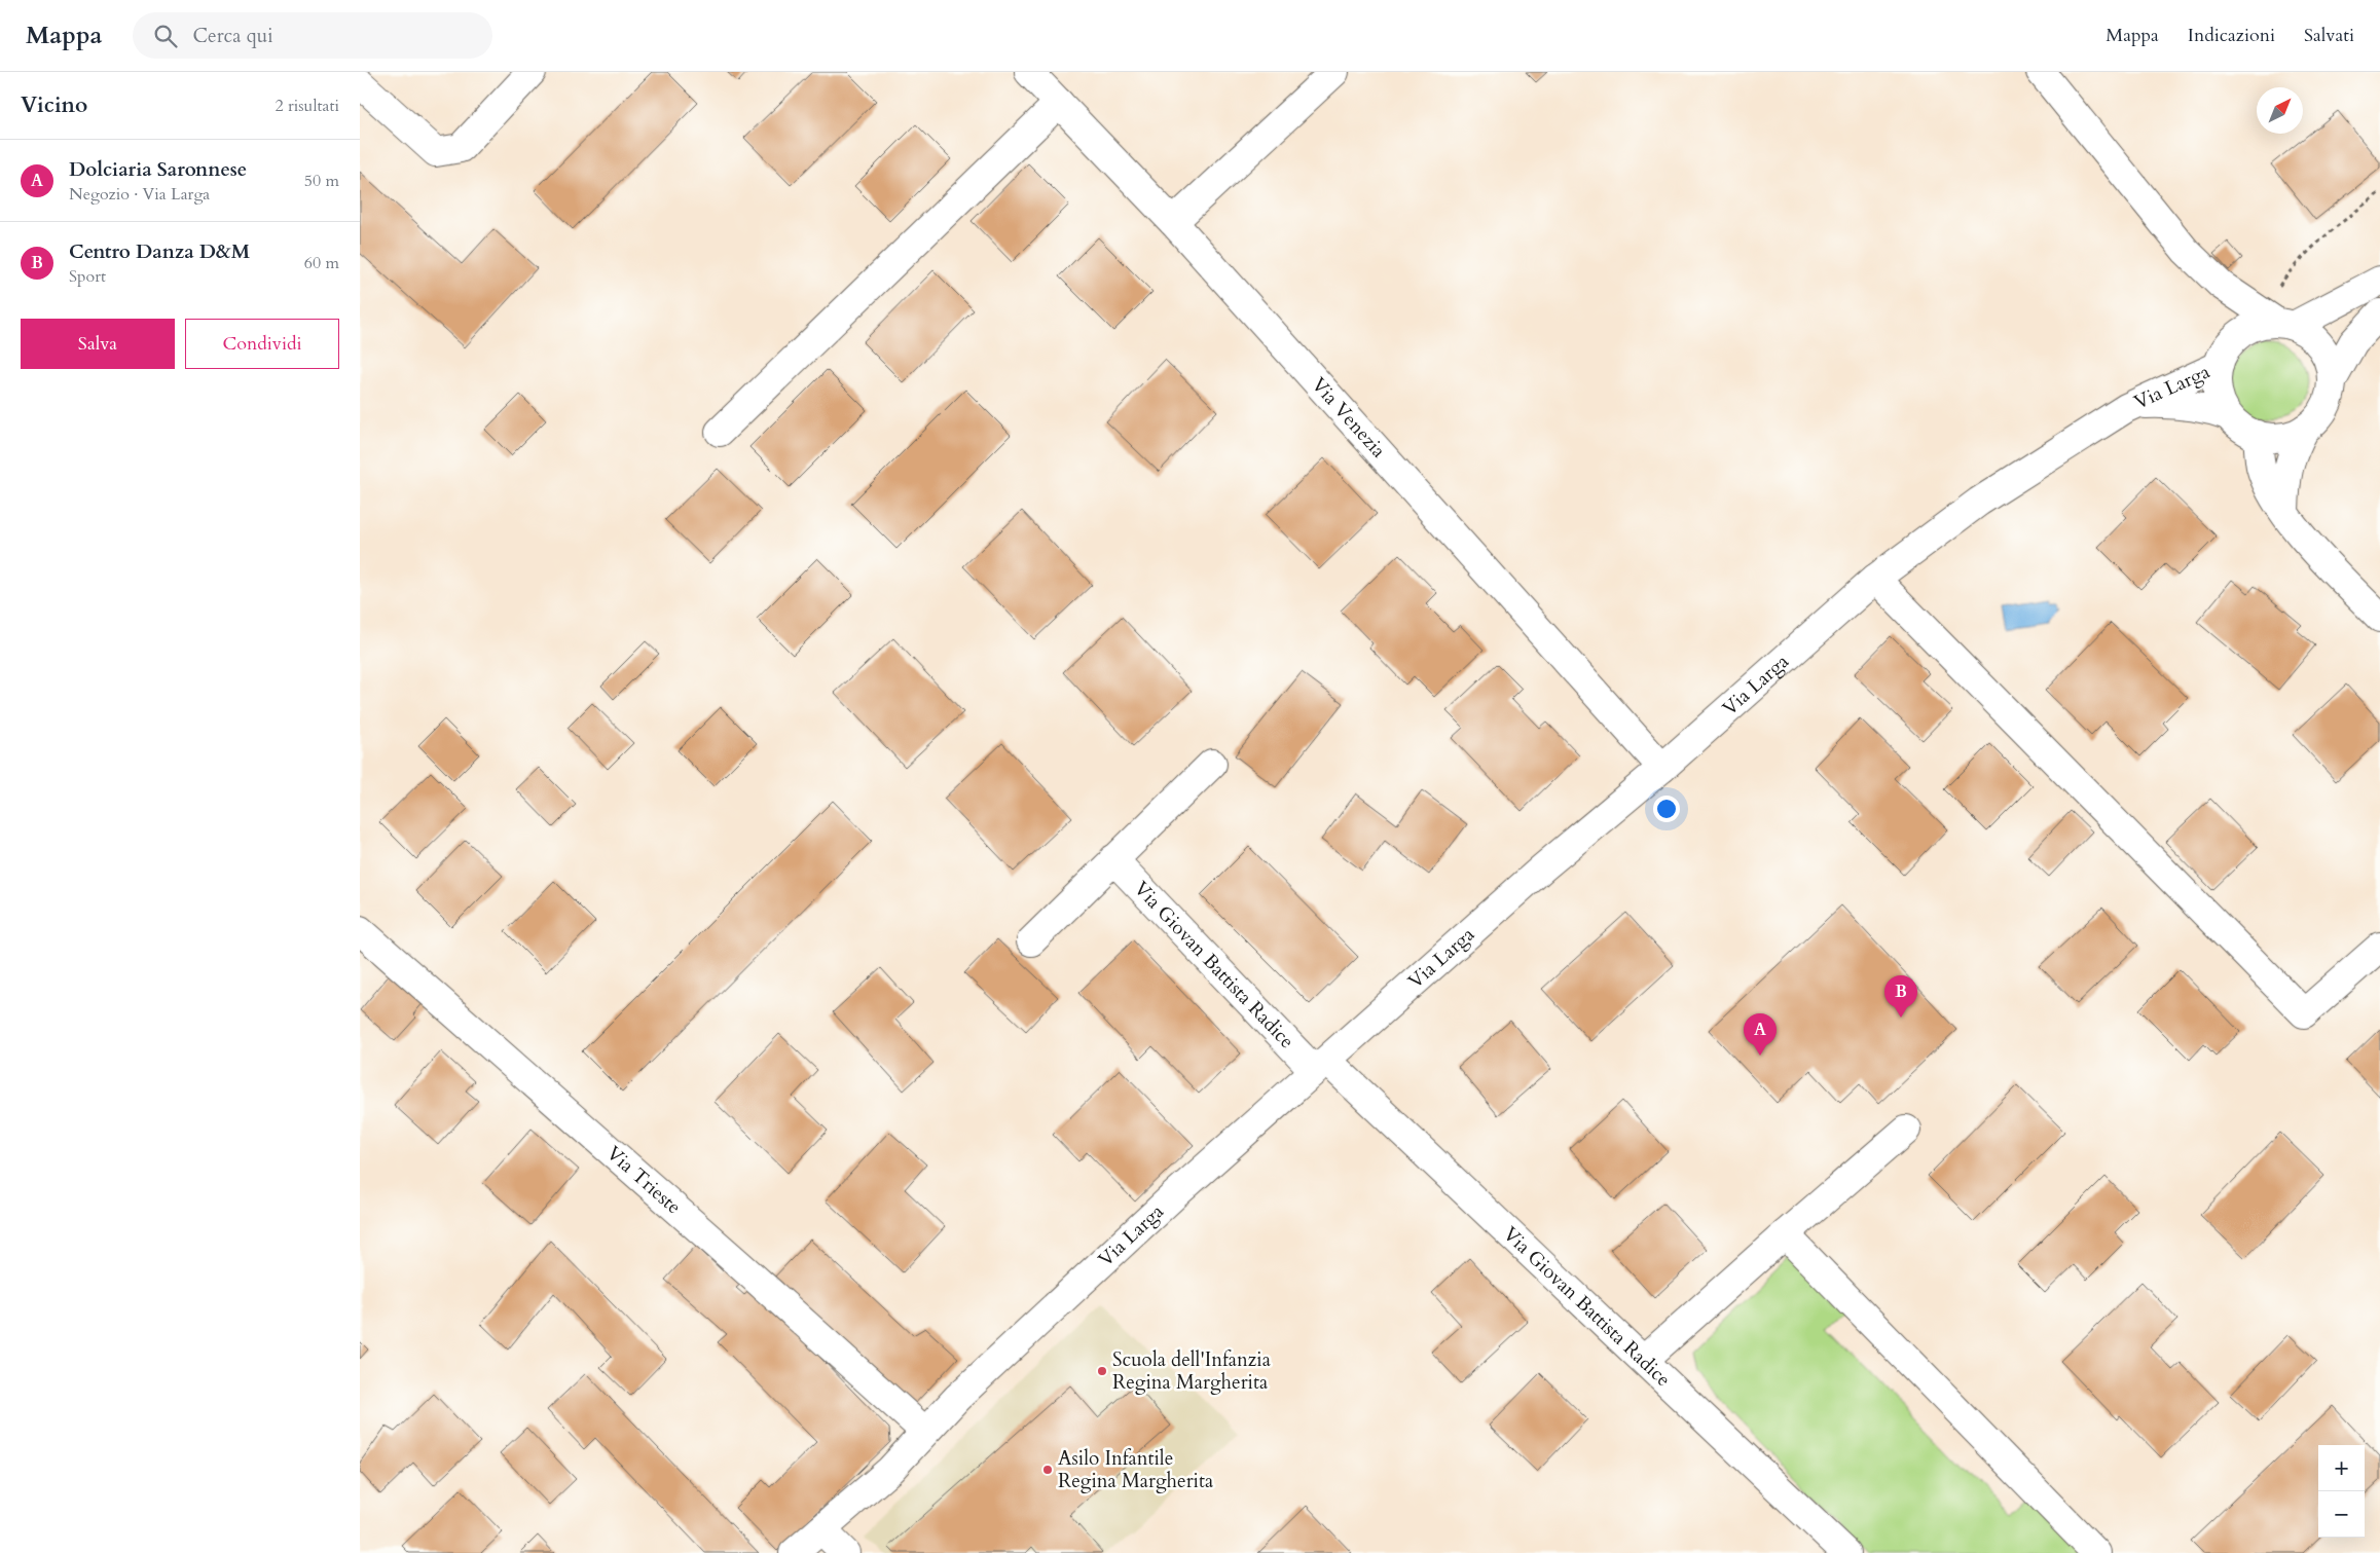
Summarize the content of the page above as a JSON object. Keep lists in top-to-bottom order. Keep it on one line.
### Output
{"streets":{"street":["Via Larga","Via Venezia","Via Giovan Battista Radice","Via Trieste"]},"crossings":[["Via Larga","Via Venezia"],["Via Larga","Via Giovan Battista Radice"],["Via Larga","Via Trieste"]],"places":["Scuola dell'Infanzia Regina Margherita","Asilo Infantile Regina Margherita"],"north":"top right","page":{"header":"Mappa","search":"Cerca qui","nav":["Mappa","Indicazioni","Salvati"],"heading":["Vicino","2 risultati"],"list":[{"mark":"A","name":"Dolciaria Saronnese","note":"Negozio · Via Larga","value":"50 m"},{"mark":"B","name":"Centro Danza D&M","note":"Sport","value":"60 m"}],"buttons":["Salva","Condividi"],"pins":["B","A"],"map_buttons":["+","−"]}}
